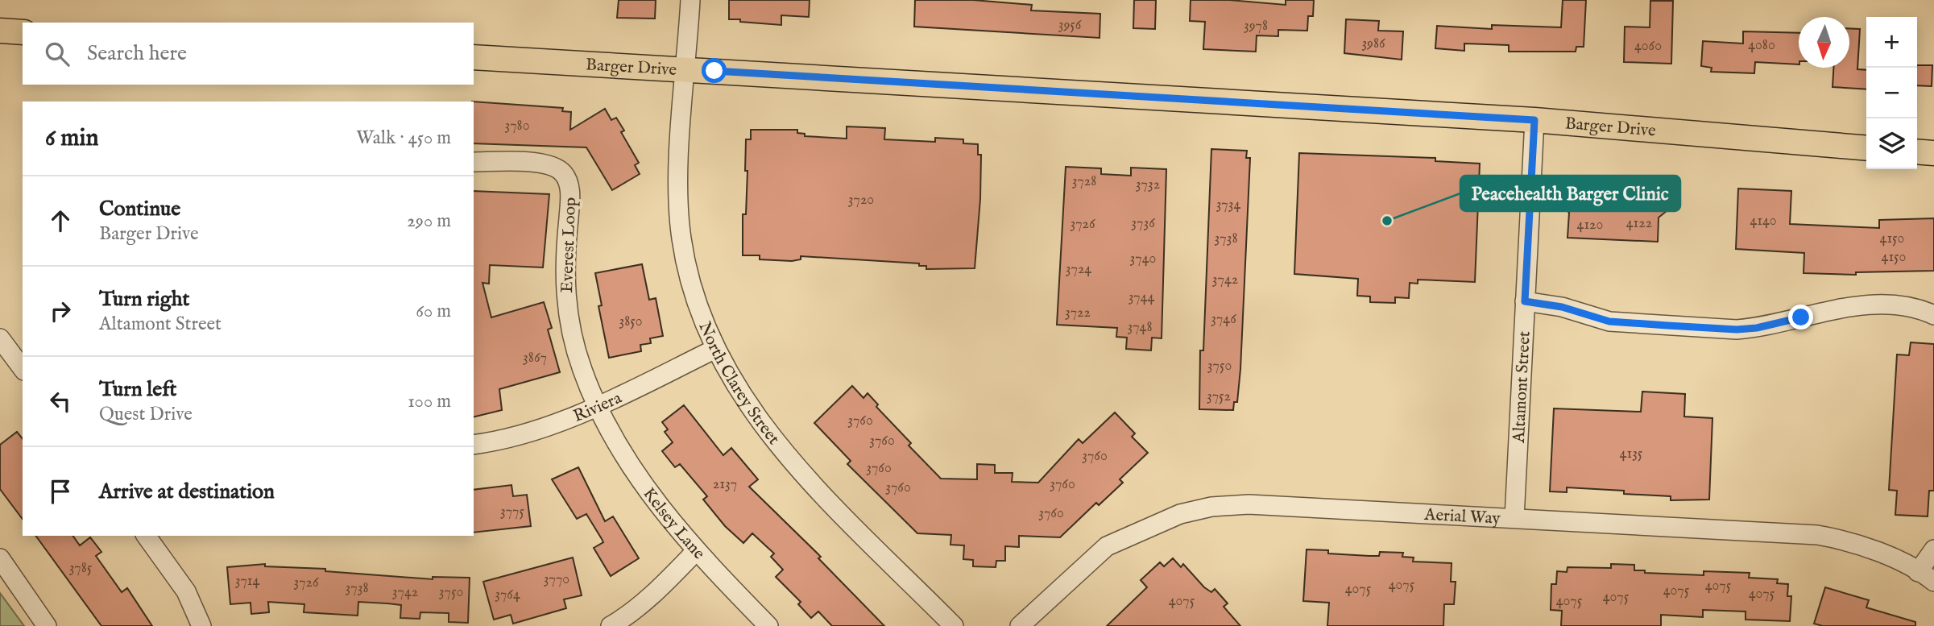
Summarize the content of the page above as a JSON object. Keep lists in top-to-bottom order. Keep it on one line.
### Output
{"streets":{"main road":["Barger Drive"],"street":["Everest Loop","North Clarey Street","Altamont Street","Riviera","Aerial Way","Kelsey Lane"]},"crossings":[["Barger Drive","North Clarey Street"],["Barger Drive","Altamont Street"],["Everest Loop","Riviera"],["Everest Loop","Kelsey Lane"],["North Clarey Street","Riviera"],["Altamont Street","Aerial Way"],["Riviera","Kelsey Lane"]],"places":["Peacehealth Barger Clinic"],"house_numbers":["3956","3978","3986","4080","4060","3780","3728","3732","3720","3734","4140","3736","4122","3726","4120","3738","4150","4150","3740","3724","3742","3744","3722","3746","3850","3748","3867","3750","3752","3760","3760","4135","3760","3760","2137","3760","3760","3775","3760","3785","3770","3714","3726","4075","4075","3738","4075","4075","3742","3750","4075","3764","4075","4075","4075"],"north":"bottom","page":{"map_buttons":["+","−"],"search":"Search here","heading":["6 min","Walk · 450 m"],"list":[["Continue","Barger Drive","290 m"],["Turn right","Altamont Street","60 m"],["Turn left","Quest Drive","100 m"],"Arrive at destination"]}}
